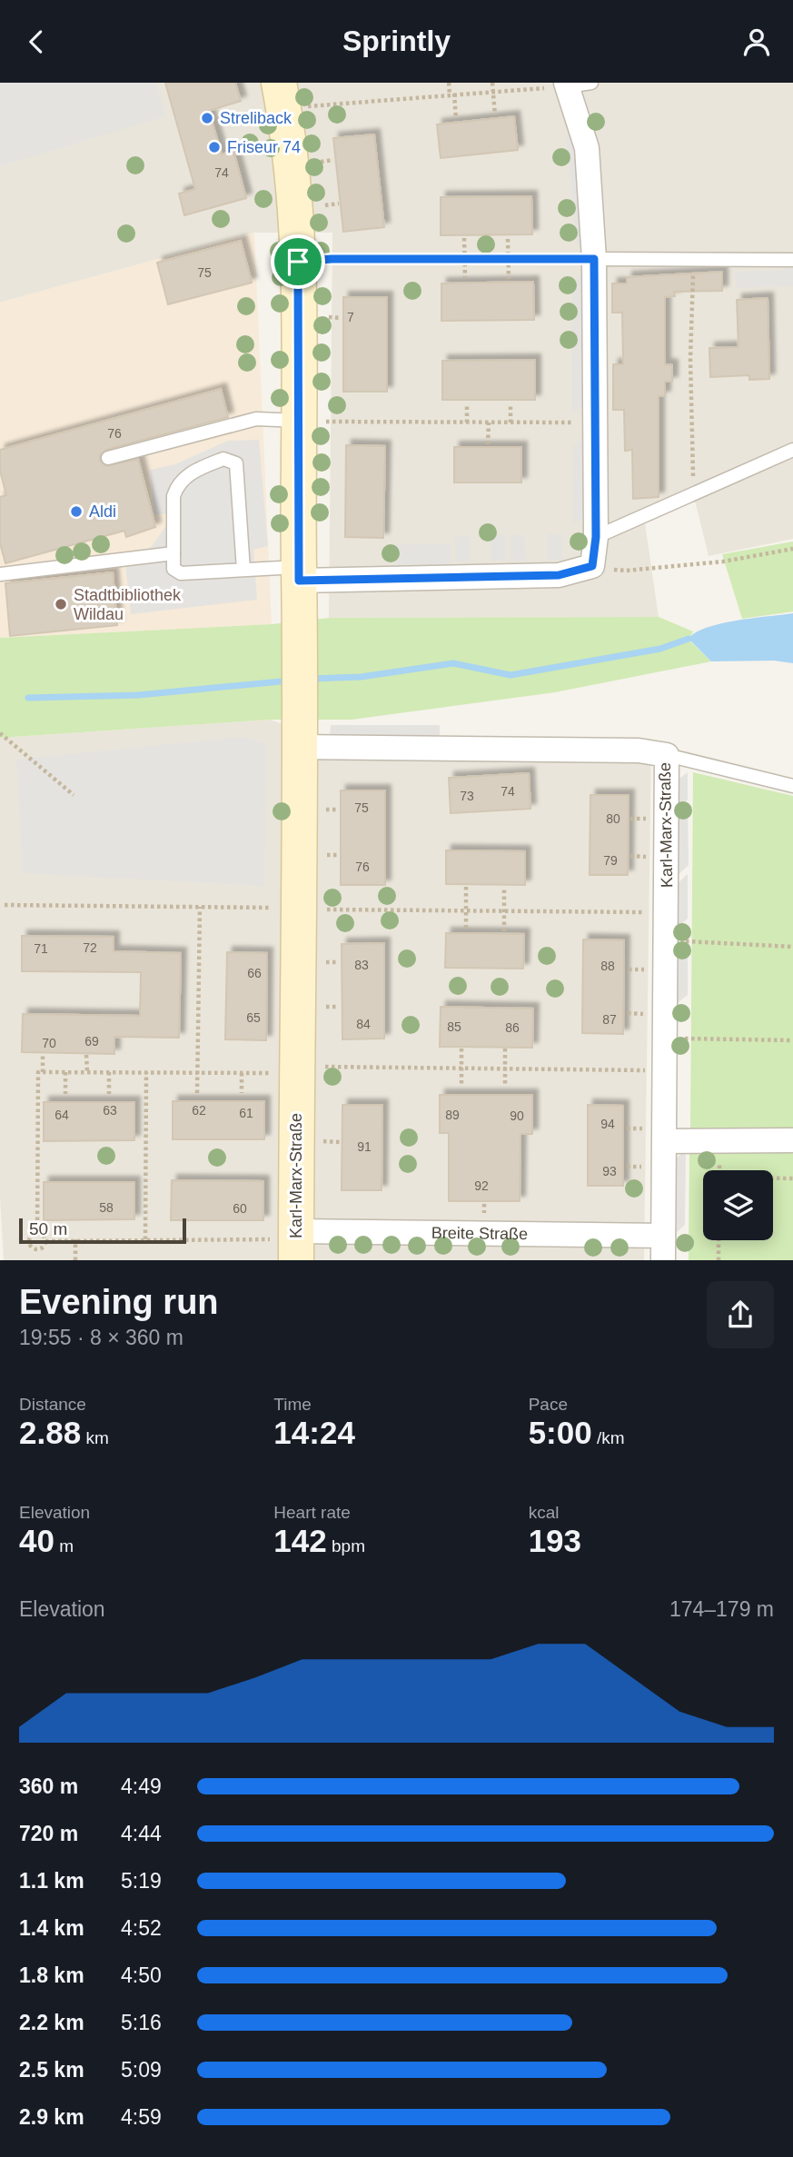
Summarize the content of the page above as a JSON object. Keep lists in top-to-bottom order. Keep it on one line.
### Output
{"streets":{"main road":["Karl-Marx-Straße"],"street":["Breite Straße"]},"crossings":[["Karl-Marx-Straße","Breite Straße"]],"places":["Streliback","Friseur 74","Aldi","Stadtbibliothek Wildau"],"house_numbers":["74","75","7","76","74","73","75","80","79","76","72","71","83","88","66","65","87","84","85","86","69","70","63","62","61","64","89","90","94","91","93","92","58","60"],"scale_bar":"50 m","page":{"header":"Sprintly","scale":"50 m","heading":["Evening run","19:55 · 8 × 360 m"],"stats":[["Distance","2.88 km"],["Time","14:24"],["Pace","5:00 /km"],["Elevation","40 m"],["Heart rate","142 bpm"],["kcal","193"]],"chart":["Elevation","174–179 m"],"list":[{"name":"360 m","note":"4:49"},{"name":"720 m","note":"4:44"},{"name":"1.1 km","note":"5:19"},{"name":"1.4 km","note":"4:52"},{"name":"1.8 km","note":"4:50"},{"name":"2.2 km","note":"5:16"},{"name":"2.5 km","note":"5:09"},{"name":"2.9 km","note":"4:59"}]}}
